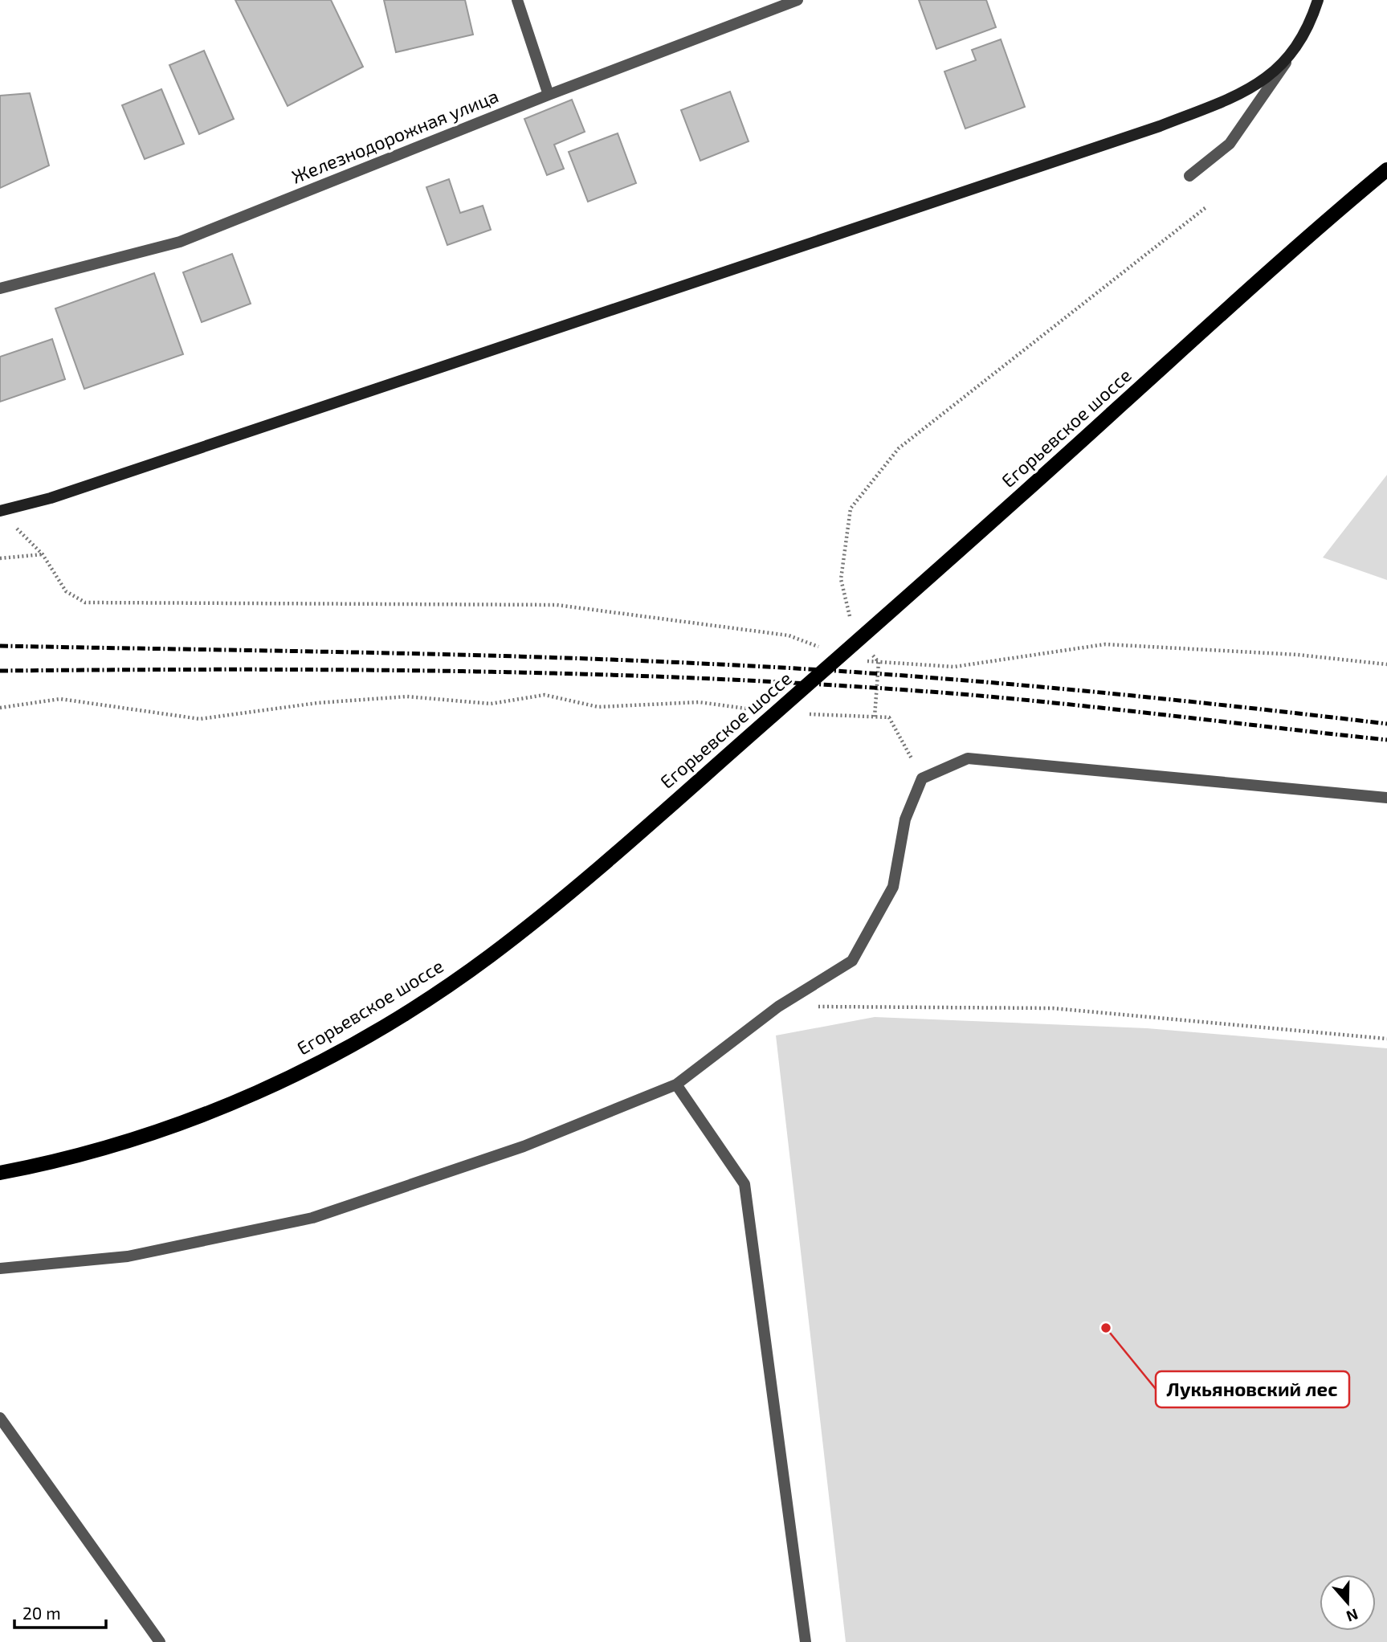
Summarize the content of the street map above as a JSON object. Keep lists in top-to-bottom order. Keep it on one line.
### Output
{"streets":{"main road":["Егорьевское шоссе"],"street":["Железнодорожная улица"]},"places":["Лукьяновский лес"],"scale_bar":"20 m","north":"bottom"}
